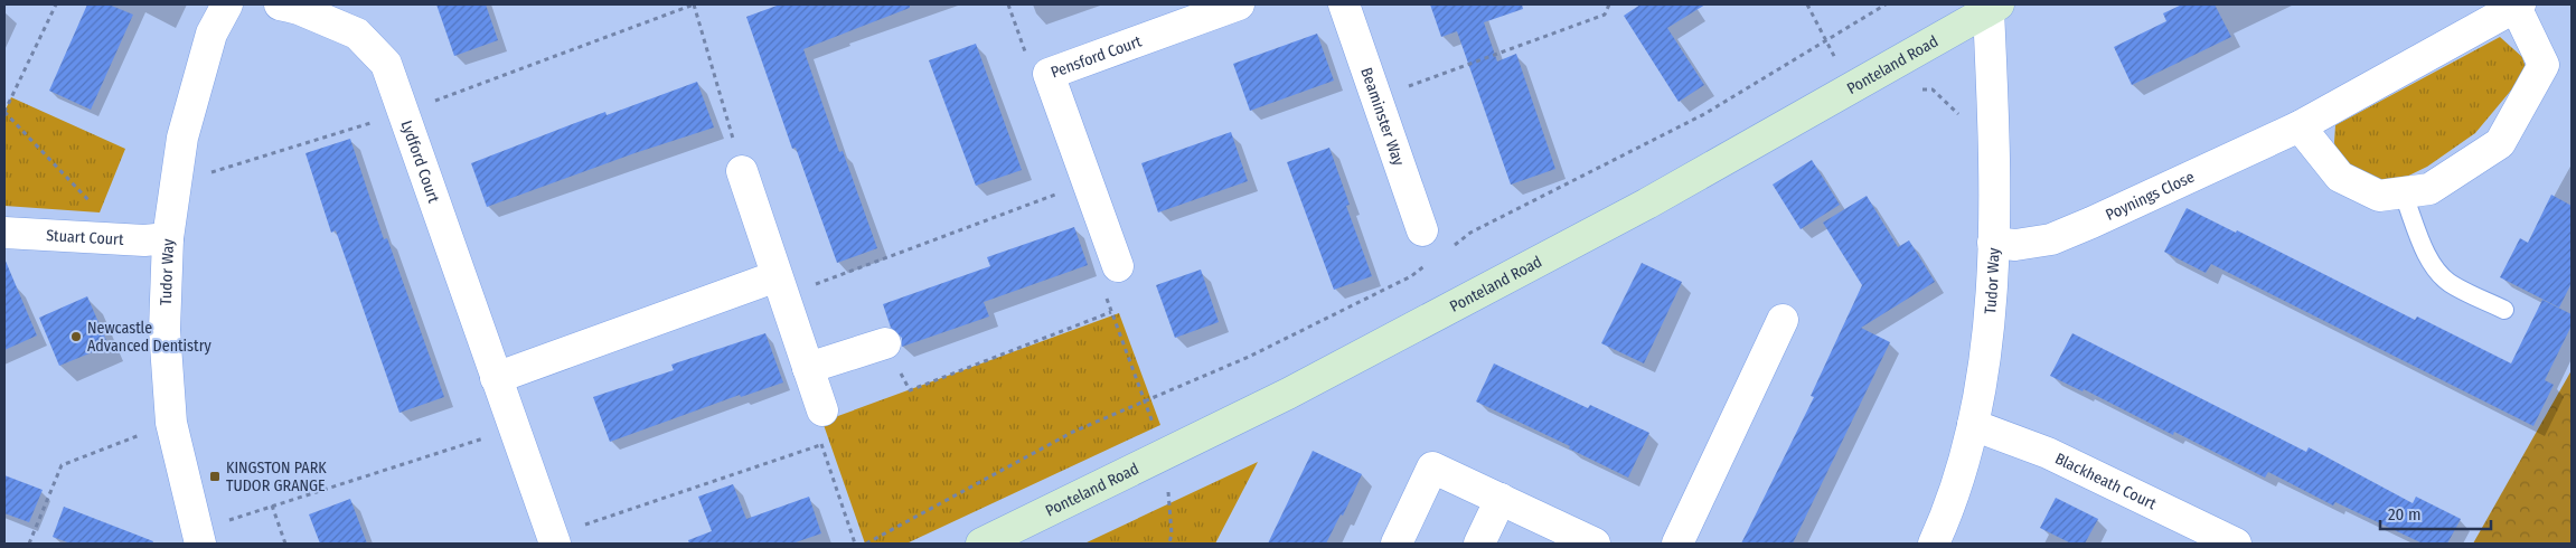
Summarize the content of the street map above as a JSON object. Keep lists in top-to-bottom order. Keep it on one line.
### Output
{"streets":{"main road":["Ponteland Road"],"street":["Pensford Court","Beaminster Way","Lydford Court","Poynings Close","Stuart Court","Tudor Way","Blackheath Court"]},"crossings":[["Ponteland Road","Tudor Way"],["Poynings Close","Tudor Way"],["Stuart Court","Tudor Way"],["Tudor Way","Blackheath Court"]],"places":{"other":["Newcastle Advanced Dentistry"],"transit":["KINGSTON PARK TUDOR GRANGE"]},"scale_bar":"20 m"}
